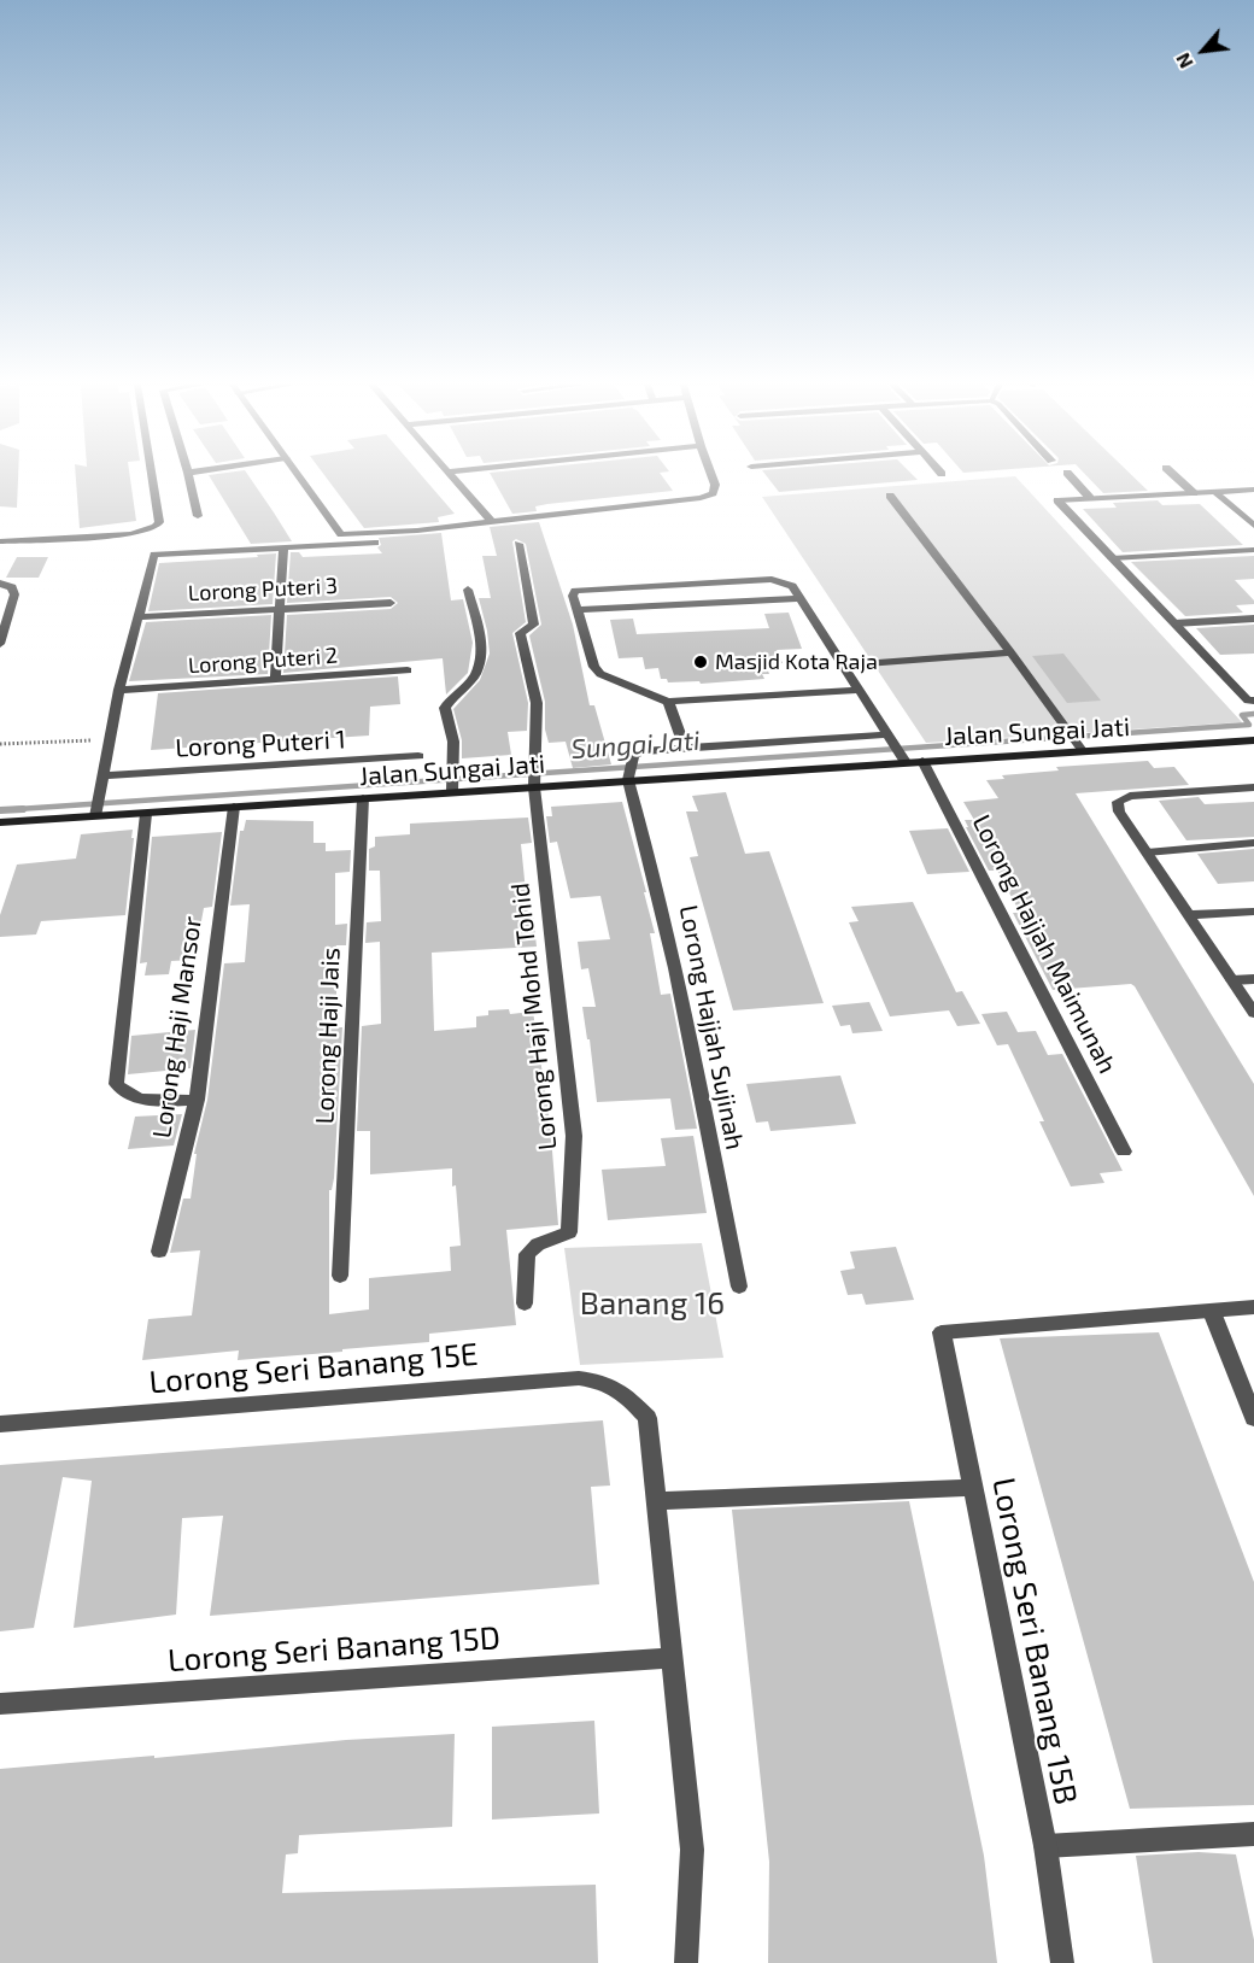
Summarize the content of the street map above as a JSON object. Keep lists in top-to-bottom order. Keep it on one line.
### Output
{"streets":{"main road":["Jalan Sungai Jati"],"street":["Lorong Puteri 3","Lorong Puteri 2","Lorong Puteri 1","Lorong Hajjah Maimunah","Lorong Haji Mohd Tohid","Lorong Haji Mansor","Lorong Hajjah Sujinah","Lorong Haji Jais","Lorong Seri Banang 15E","Lorong Seri Banang 15B","Lorong Seri Banang 15D"]},"crossings":[["Jalan Sungai Jati","Lorong Hajjah Maimunah"],["Jalan Sungai Jati","Lorong Haji Mohd Tohid"],["Jalan Sungai Jati","Lorong Haji Mansor"],["Jalan Sungai Jati","Lorong Hajjah Sujinah"],["Jalan Sungai Jati","Lorong Haji Jais"]],"water":["Sungai Jati"],"parks":["Banang 16"],"places":["Masjid Kota Raja"],"north":"bottom left"}
